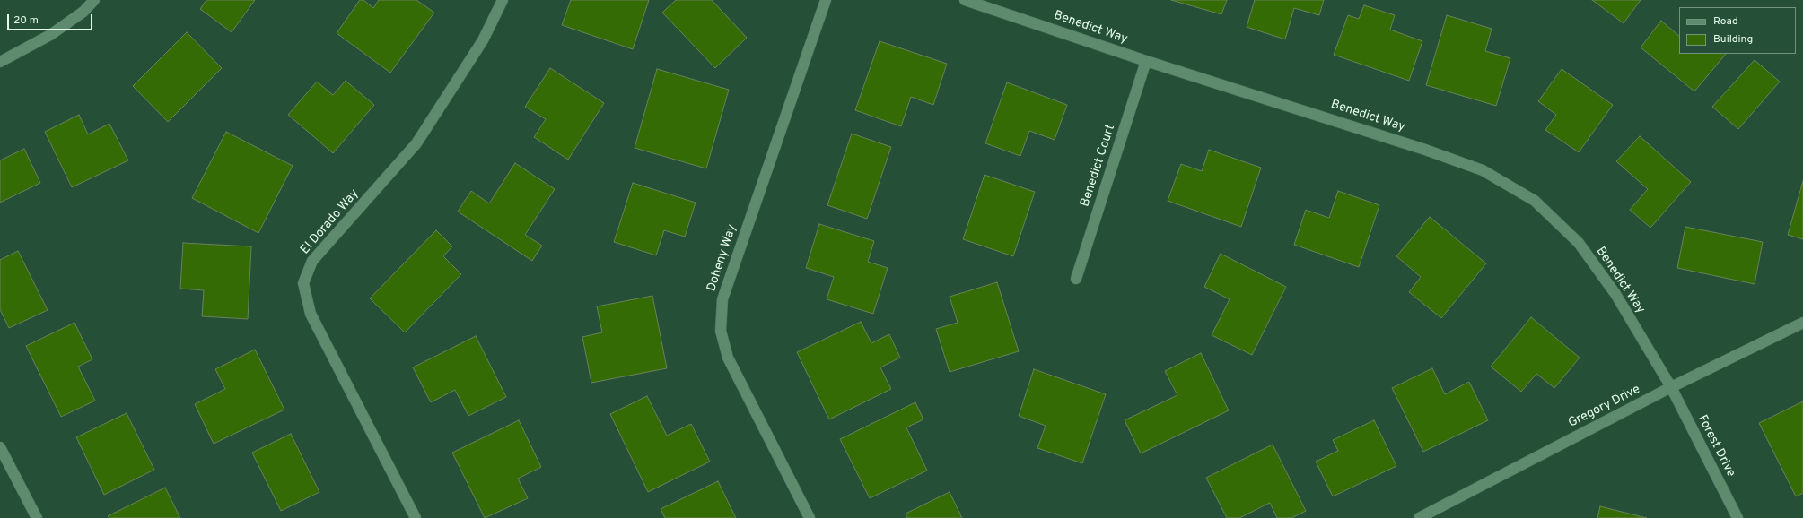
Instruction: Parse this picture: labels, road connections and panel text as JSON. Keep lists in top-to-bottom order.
{
  "streets": {
    "street": [
      "Benedict Way",
      "Benedict Court",
      "El Dorado Way",
      "Doheny Way",
      "Gregory Drive",
      "Forest Drive"
    ]
  },
  "crossings": [
    ["Benedict Way", "Benedict Court"],
    ["Benedict Way", "Gregory Drive"],
    ["Benedict Way", "Forest Drive"],
    ["Gregory Drive", "Forest Drive"]
  ],
  "legend": ["Road", "Building"],
  "scale_bar": "20 m"
}
